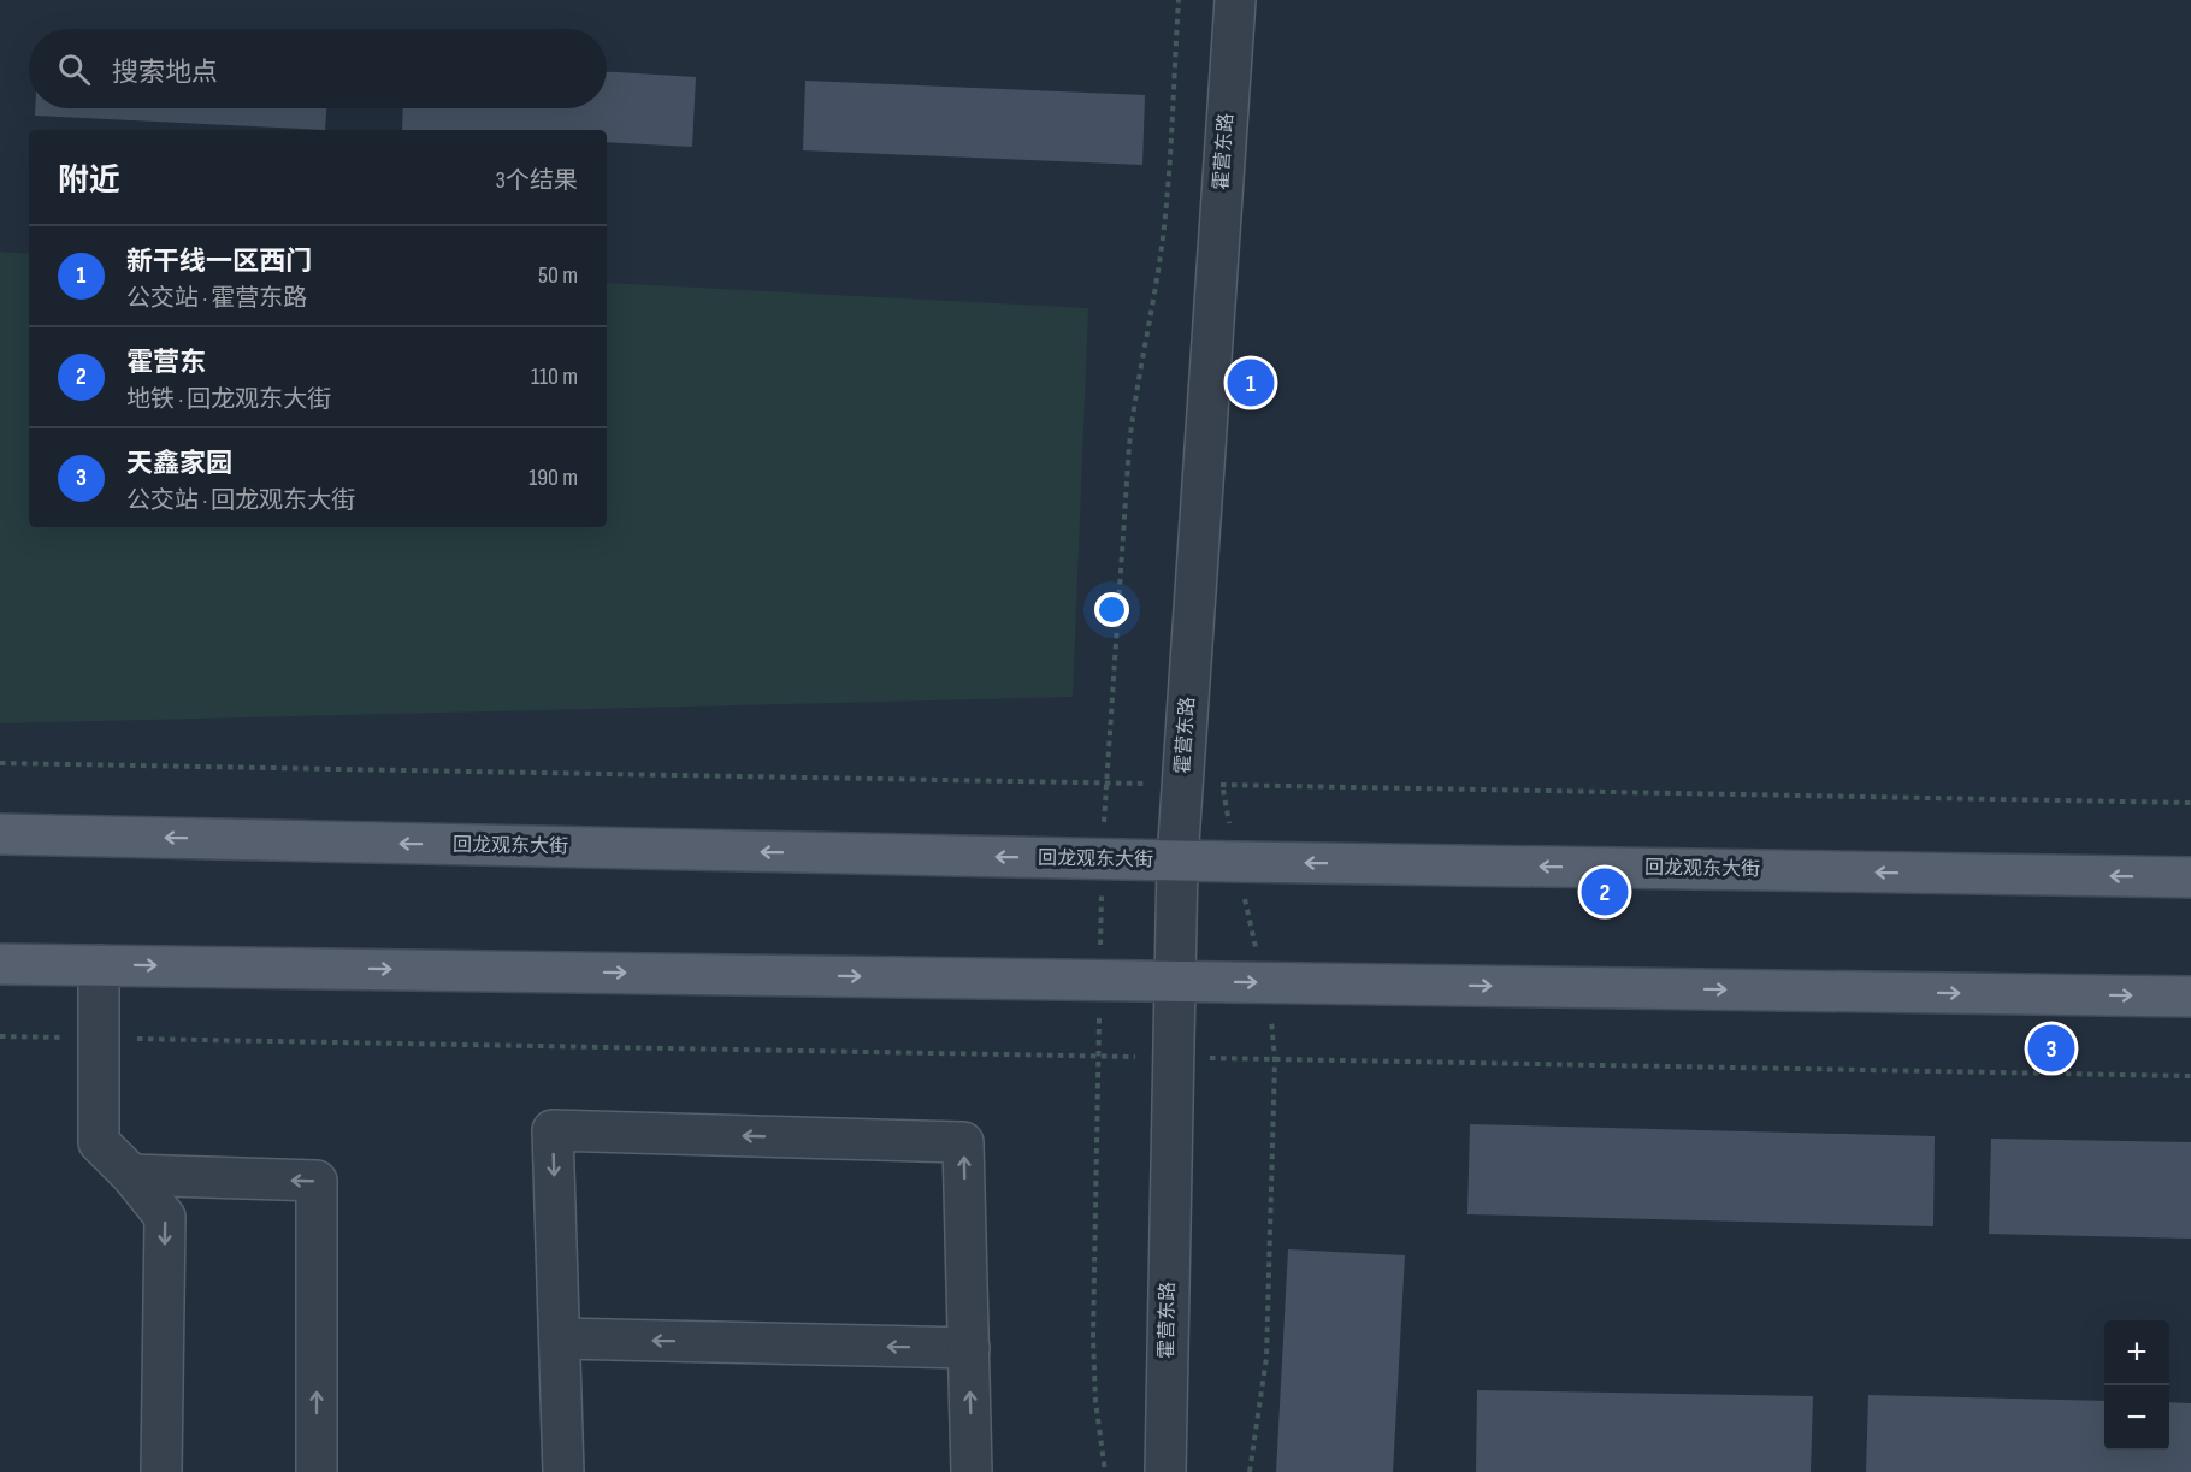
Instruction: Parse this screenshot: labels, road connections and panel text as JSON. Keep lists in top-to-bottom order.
{
  "streets": {
    "main road": ["回龙观东大街"],
    "street": ["霍营东路"]
  },
  "crossings": [
    ["霍营东路", "回龙观东大街"]
  ],
  "page": {
    "search": "搜索地点",
    "heading": ["附近", "3个结果"],
    "list": [
      {
        "mark": "1",
        "name": "新干线一区西门",
        "note": "公交站 · 霍营东路",
        "value": "50 m"
      },
      {
        "mark": "2",
        "name": "霍营东",
        "note": "地铁 · 回龙观东大街",
        "value": "110 m"
      },
      {
        "mark": "3",
        "name": "天鑫家园",
        "note": "公交站 · 回龙观东大街",
        "value": "190 m"
      }
    ],
    "pins": ["1", "2", "3"],
    "map_buttons": ["+", "−"]
  }
}
